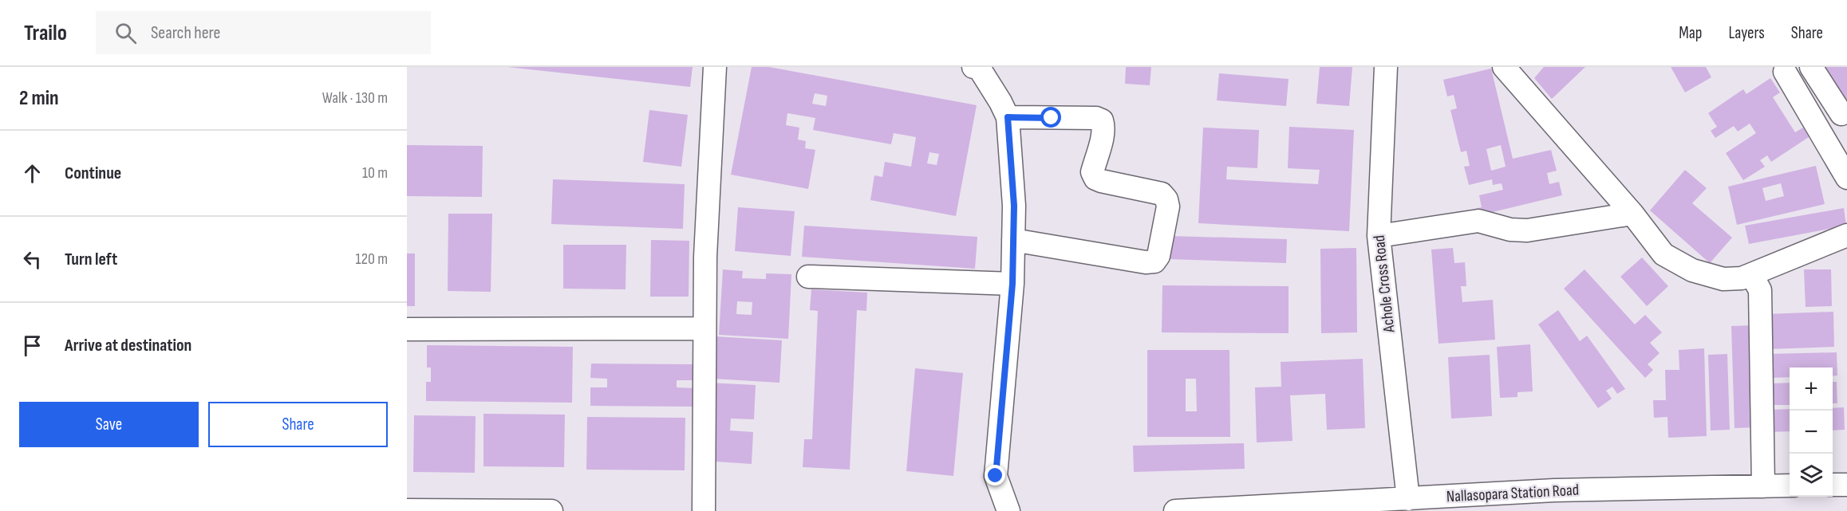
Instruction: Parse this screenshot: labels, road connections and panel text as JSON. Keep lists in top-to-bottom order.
{
  "streets": {
    "street": ["Achole Cross Road", "Nallasopara Station Road"]
  },
  "crossings": [
    ["Achole Cross Road", "Nallasopara Station Road"]
  ],
  "page": {
    "header": "Trailo",
    "search": "Search here",
    "nav": ["Map", "Layers", "Share"],
    "heading": ["2 min", "Walk · 130 m"],
    "list": [
      ["Continue", "10 m"],
      ["Turn left", "120 m"],
      "Arrive at destination"
    ],
    "map_buttons": ["+", "−"],
    "buttons": ["Save", "Share"]
  }
}
